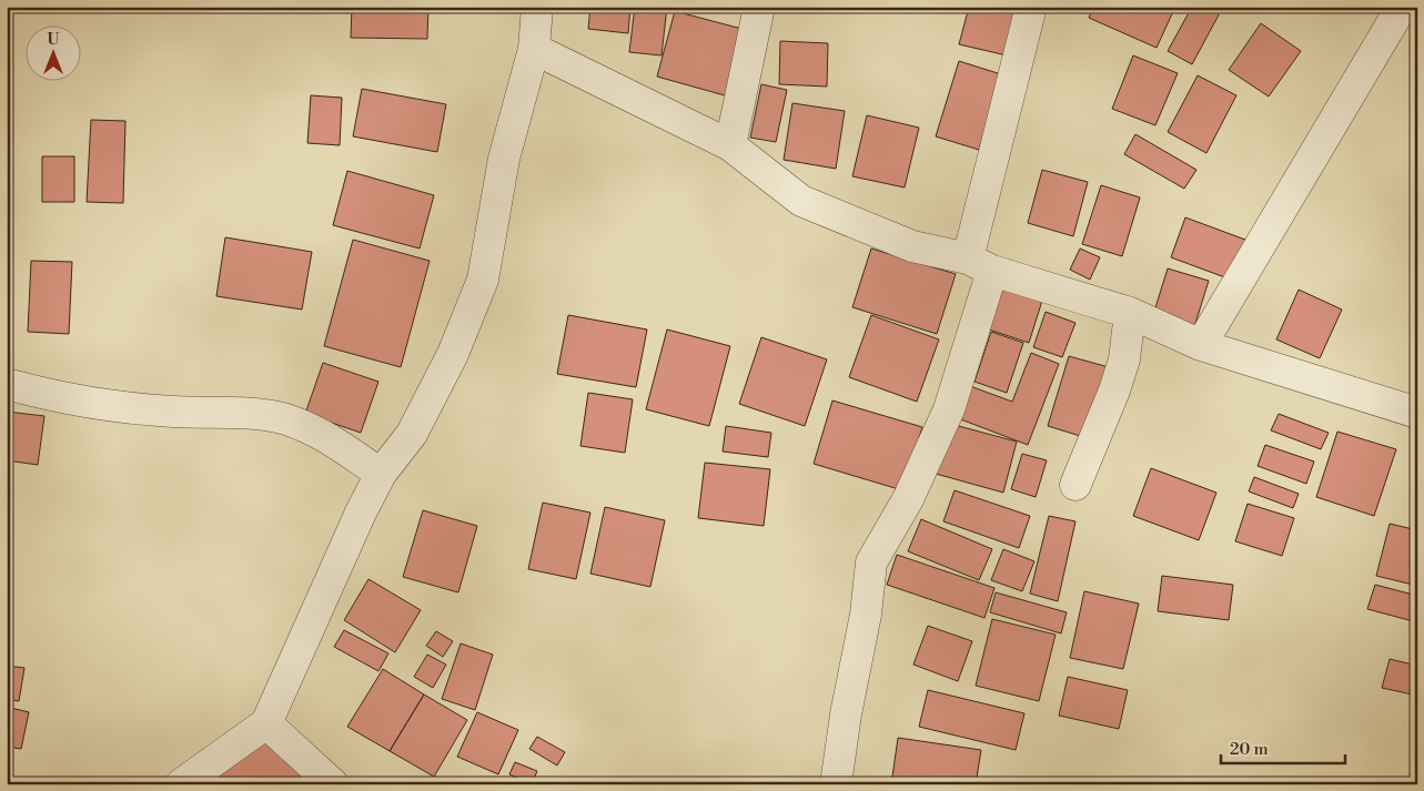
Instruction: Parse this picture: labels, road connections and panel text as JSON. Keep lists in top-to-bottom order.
{
  "scale_bar": "20 m",
  "north": "top"
}
